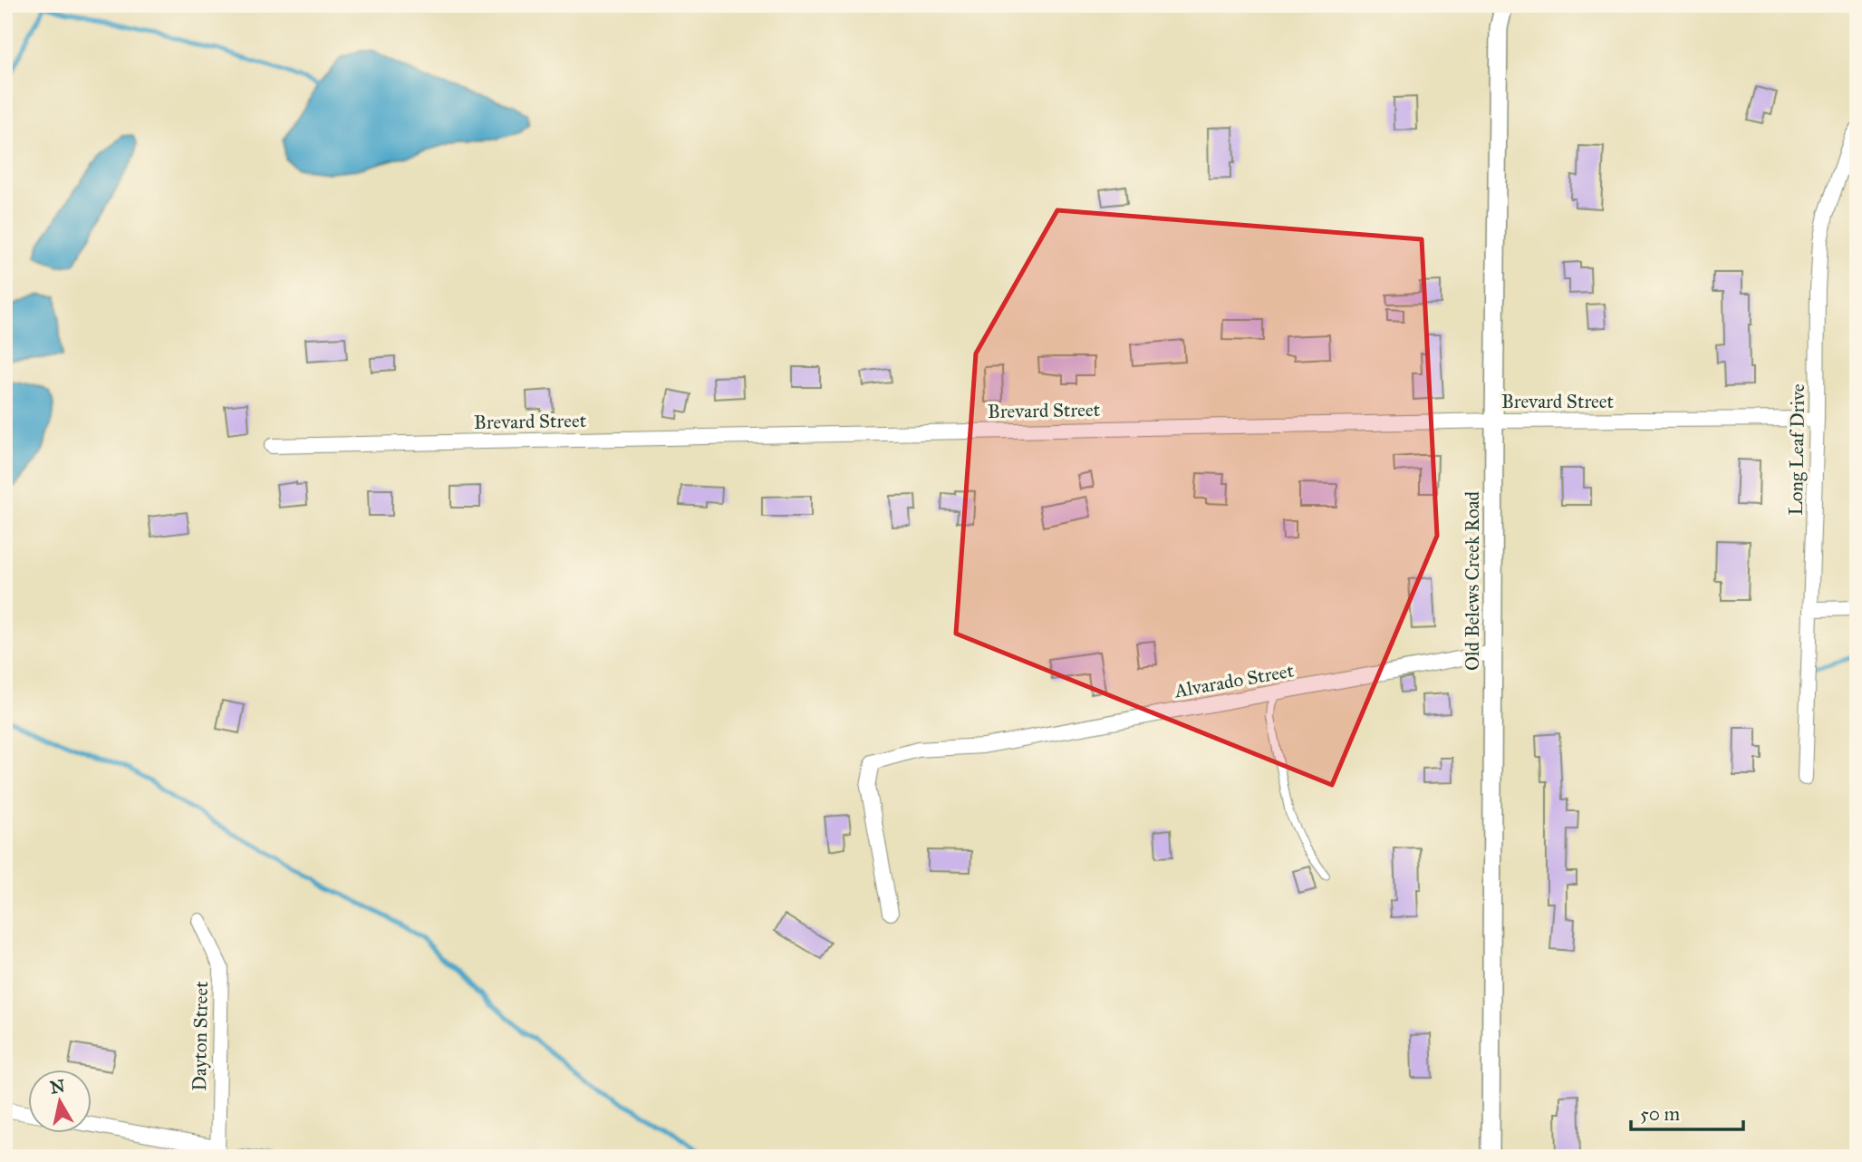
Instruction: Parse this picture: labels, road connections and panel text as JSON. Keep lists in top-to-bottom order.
{
  "streets": {
    "street": [
      "Brevard Street",
      "Long Leaf Drive",
      "Old Belews Creek Road",
      "Alvarado Street",
      "Dayton Street"
    ]
  },
  "crossings": [
    ["Brevard Street", "Long Leaf Drive"],
    ["Brevard Street", "Old Belews Creek Road"],
    ["Old Belews Creek Road", "Alvarado Street"]
  ],
  "scale_bar": "50 m",
  "north": "top"
}
